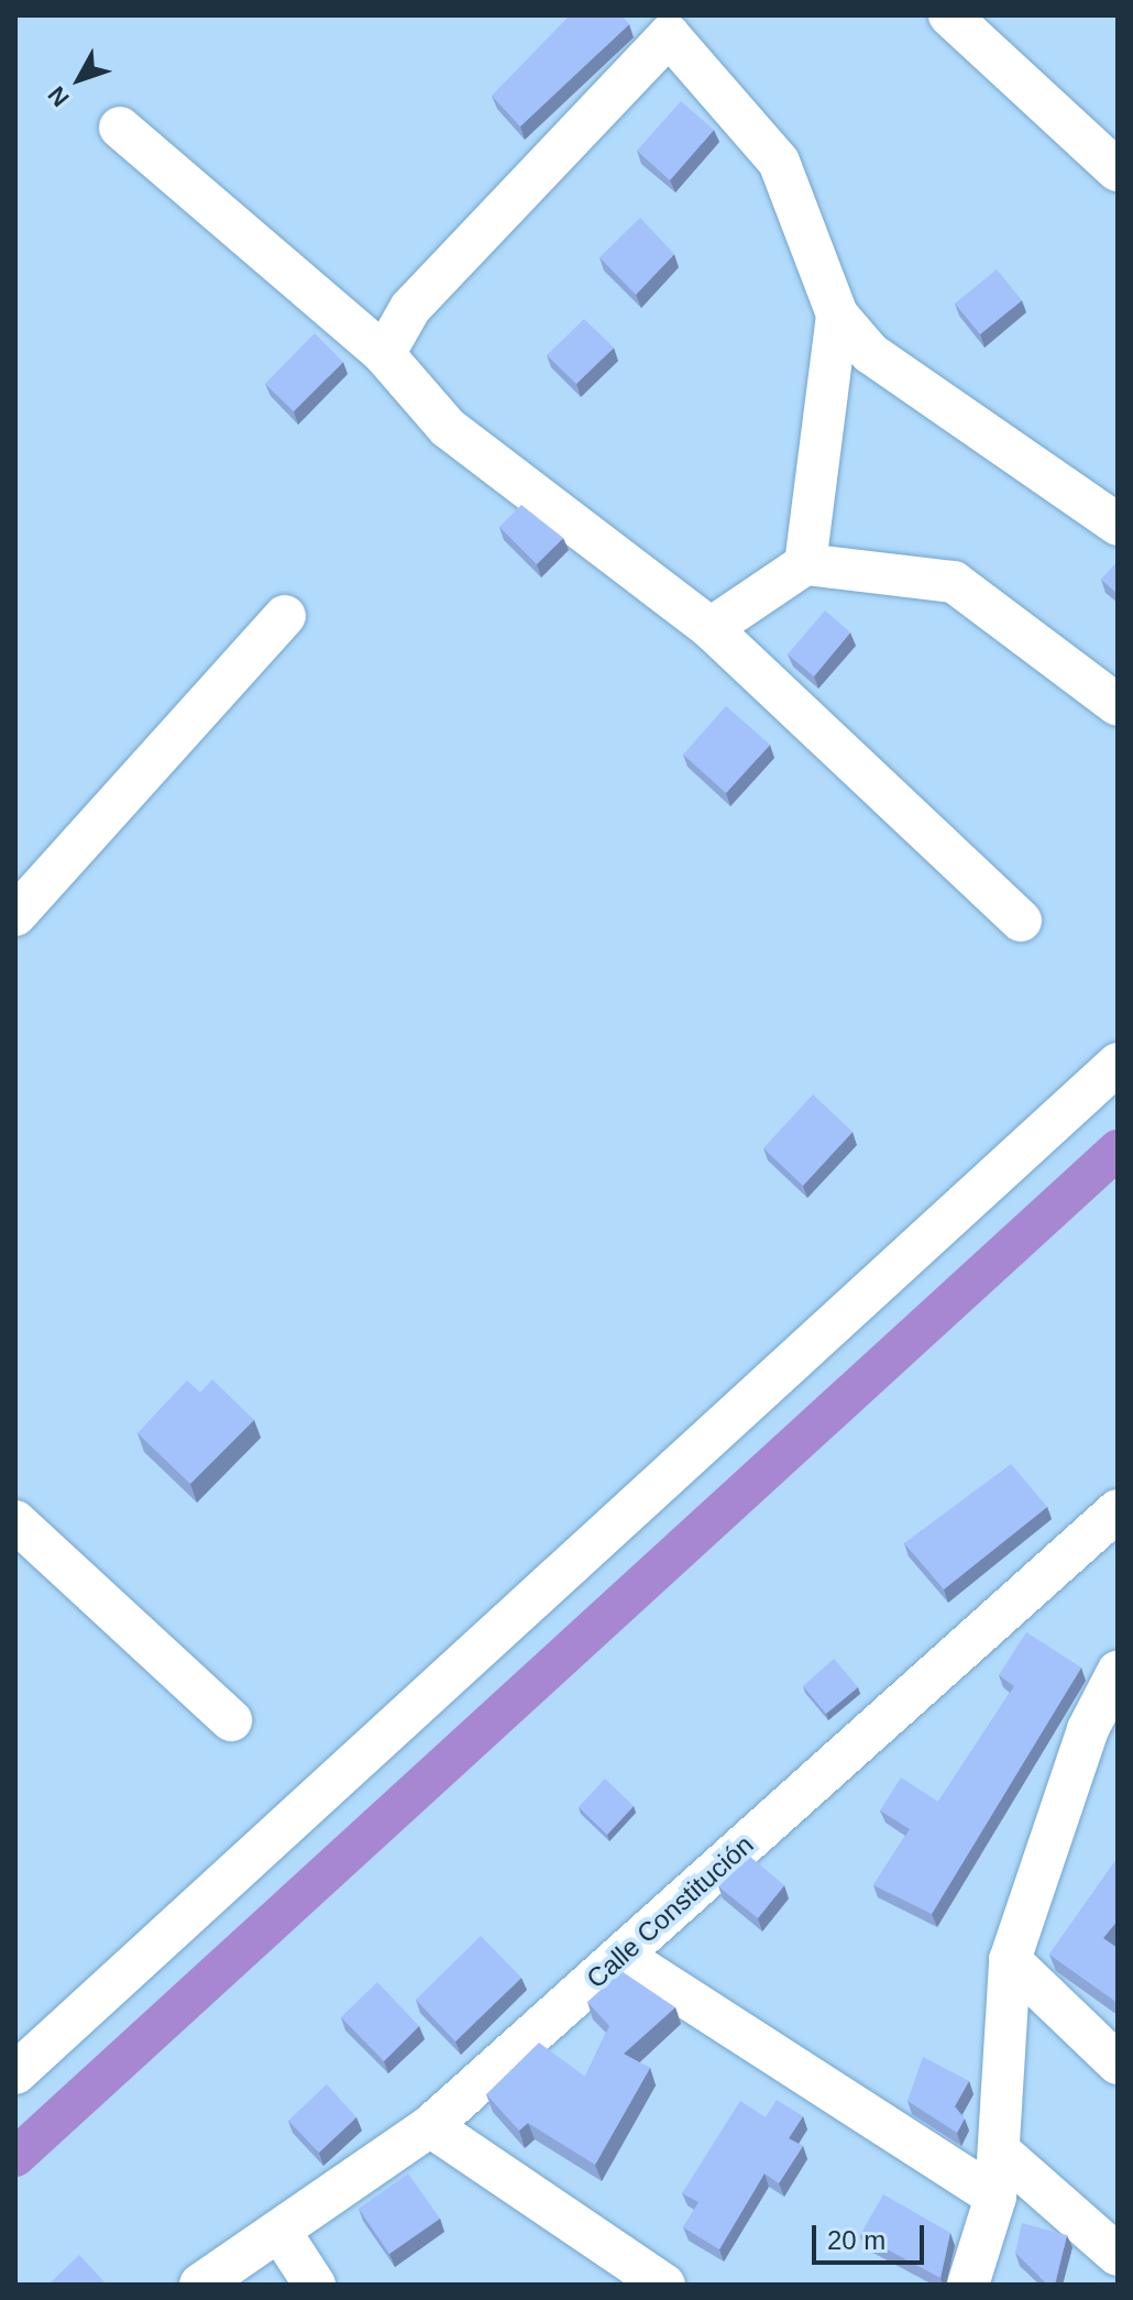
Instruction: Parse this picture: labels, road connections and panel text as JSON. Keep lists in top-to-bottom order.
{
  "streets": {
    "street": ["Calle Constitución"]
  },
  "scale_bar": "20 m",
  "north": "bottom left"
}
